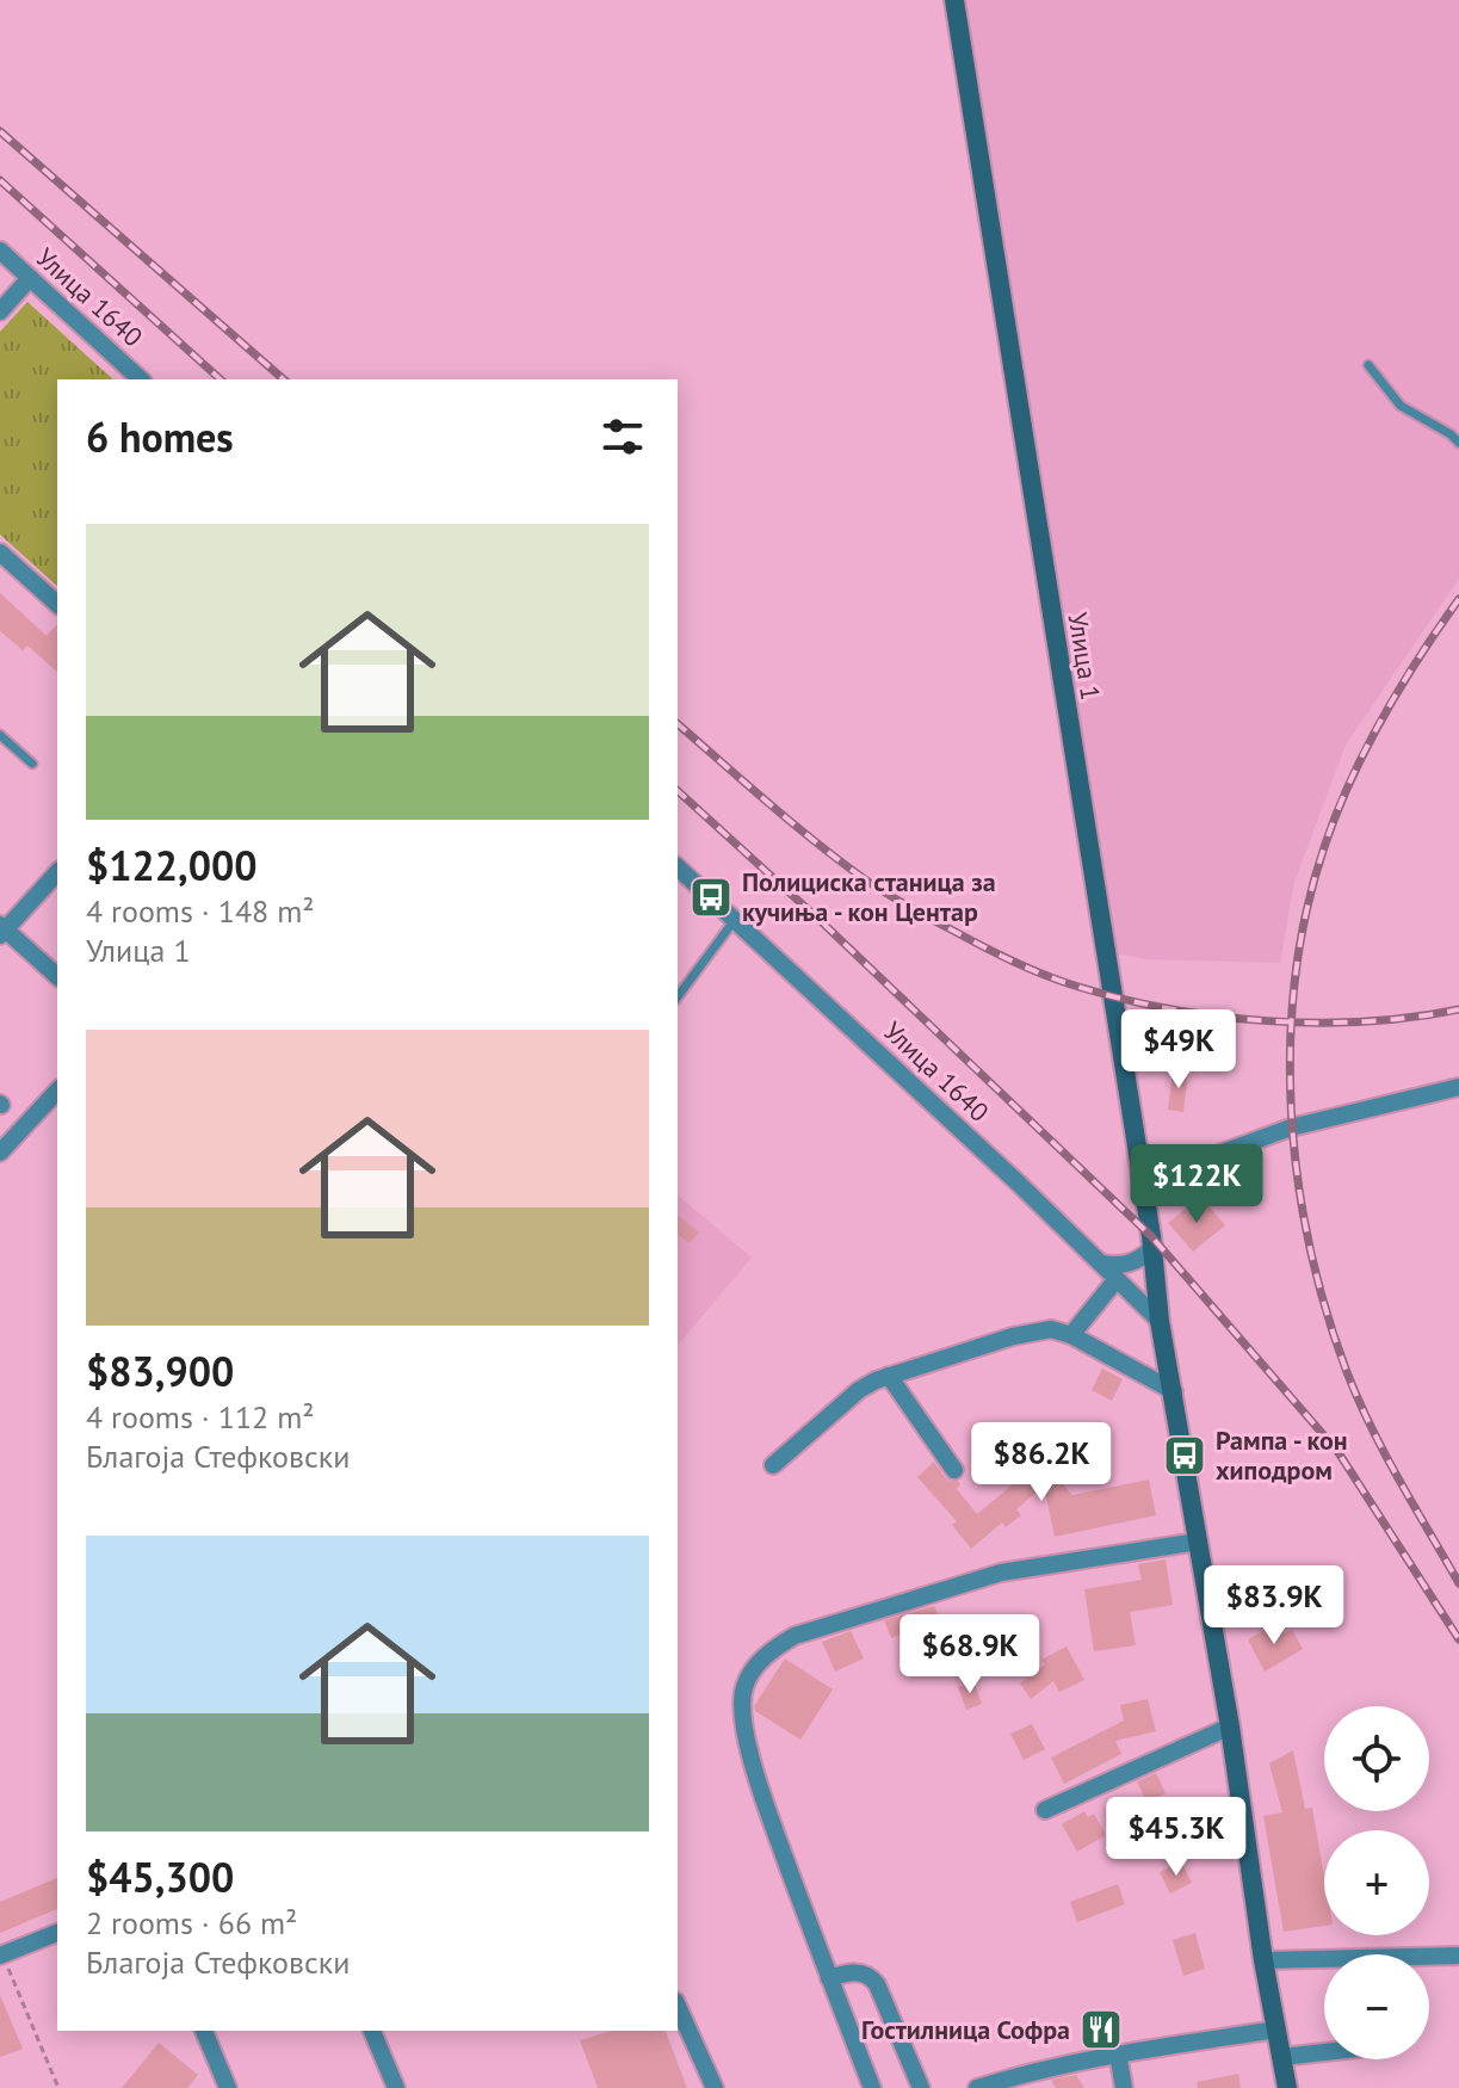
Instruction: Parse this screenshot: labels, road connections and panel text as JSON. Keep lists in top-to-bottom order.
{
  "streets": {
    "main road": ["Улица 1"],
    "street": ["Улица 1640"]
  },
  "crossings": [
    ["Улица 1640", "Улица 1"]
  ],
  "places": {
    "bus stop": ["Полициска станица за кучиња - кон Центар", "Рампа - кон хиподром"],
    "restaurant": ["Гостилница Софра"]
  },
  "page": {
    "heading": "6 homes",
    "list": [
      {
        "name": "$122,000",
        "note": "4 rooms · 148 m² · Улица 1"
      },
      {
        "name": "$83,900",
        "note": "4 rooms · 112 m² · Благоја Стефковски"
      },
      {
        "name": "$45,300",
        "note": "2 rooms · 66 m² · Благоја Стефковски"
      }
    ],
    "price": [
      "$49K",
      "$122K",
      "$86.2K",
      "$83.9K",
      "$68.9K",
      "$45.3K"
    ],
    "map_buttons": ["+", "−"]
  }
}
